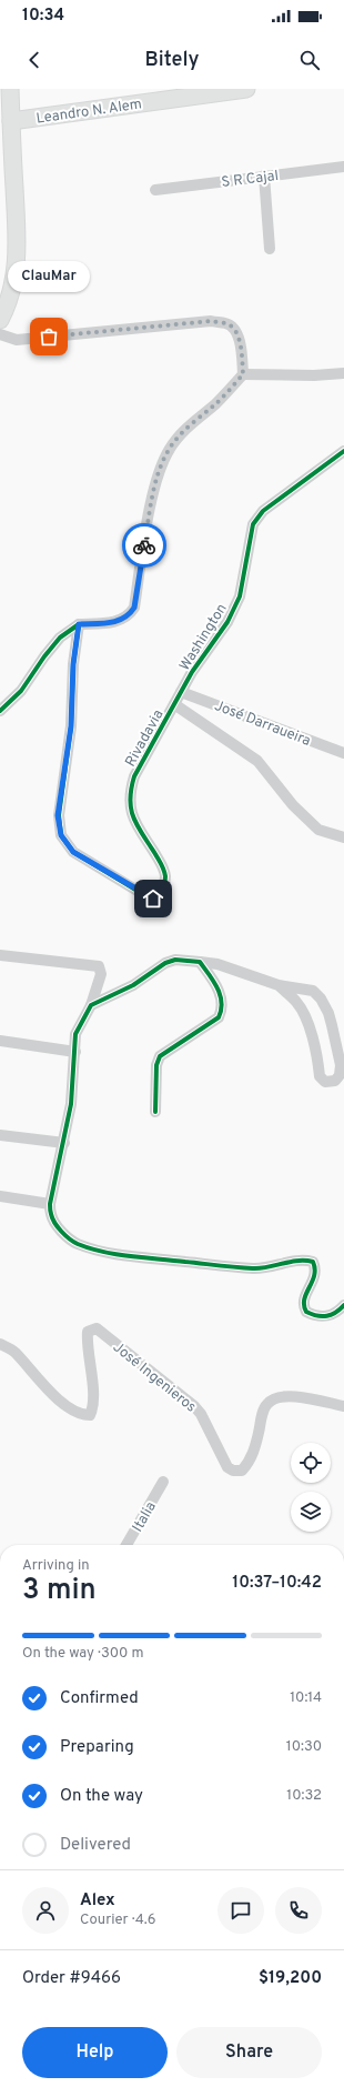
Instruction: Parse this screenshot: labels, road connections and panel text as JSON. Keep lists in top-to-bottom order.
{
  "streets": {
    "street": [
      "Leandro N. Alem",
      "S R Cajal",
      "Washington",
      "José Darraueira",
      "Rivadavia",
      "José Ingenieros",
      "Italia"
    ]
  },
  "crossings": [
    ["Washington", "José Darraueira"],
    ["Washington", "Rivadavia"],
    ["José Darraueira", "Rivadavia"]
  ],
  "places": ["ClauMar"],
  "page": {
    "status": "10:34",
    "header": "Bitely",
    "bubble": "ClauMar",
    "heading": ["3 min", "Arriving in", "10:37–10:42"],
    "panel": [
      "Alex",
      "Courier · 4.6",
      "Order #9466",
      "$19,200"
    ],
    "bar": "On the way · 300 m",
    "list": [
      ["Confirmed", "10:14"],
      ["Preparing", "10:30"],
      ["On the way", "10:32"],
      "Delivered"
    ],
    "buttons": ["Help", "Share"]
  }
}
